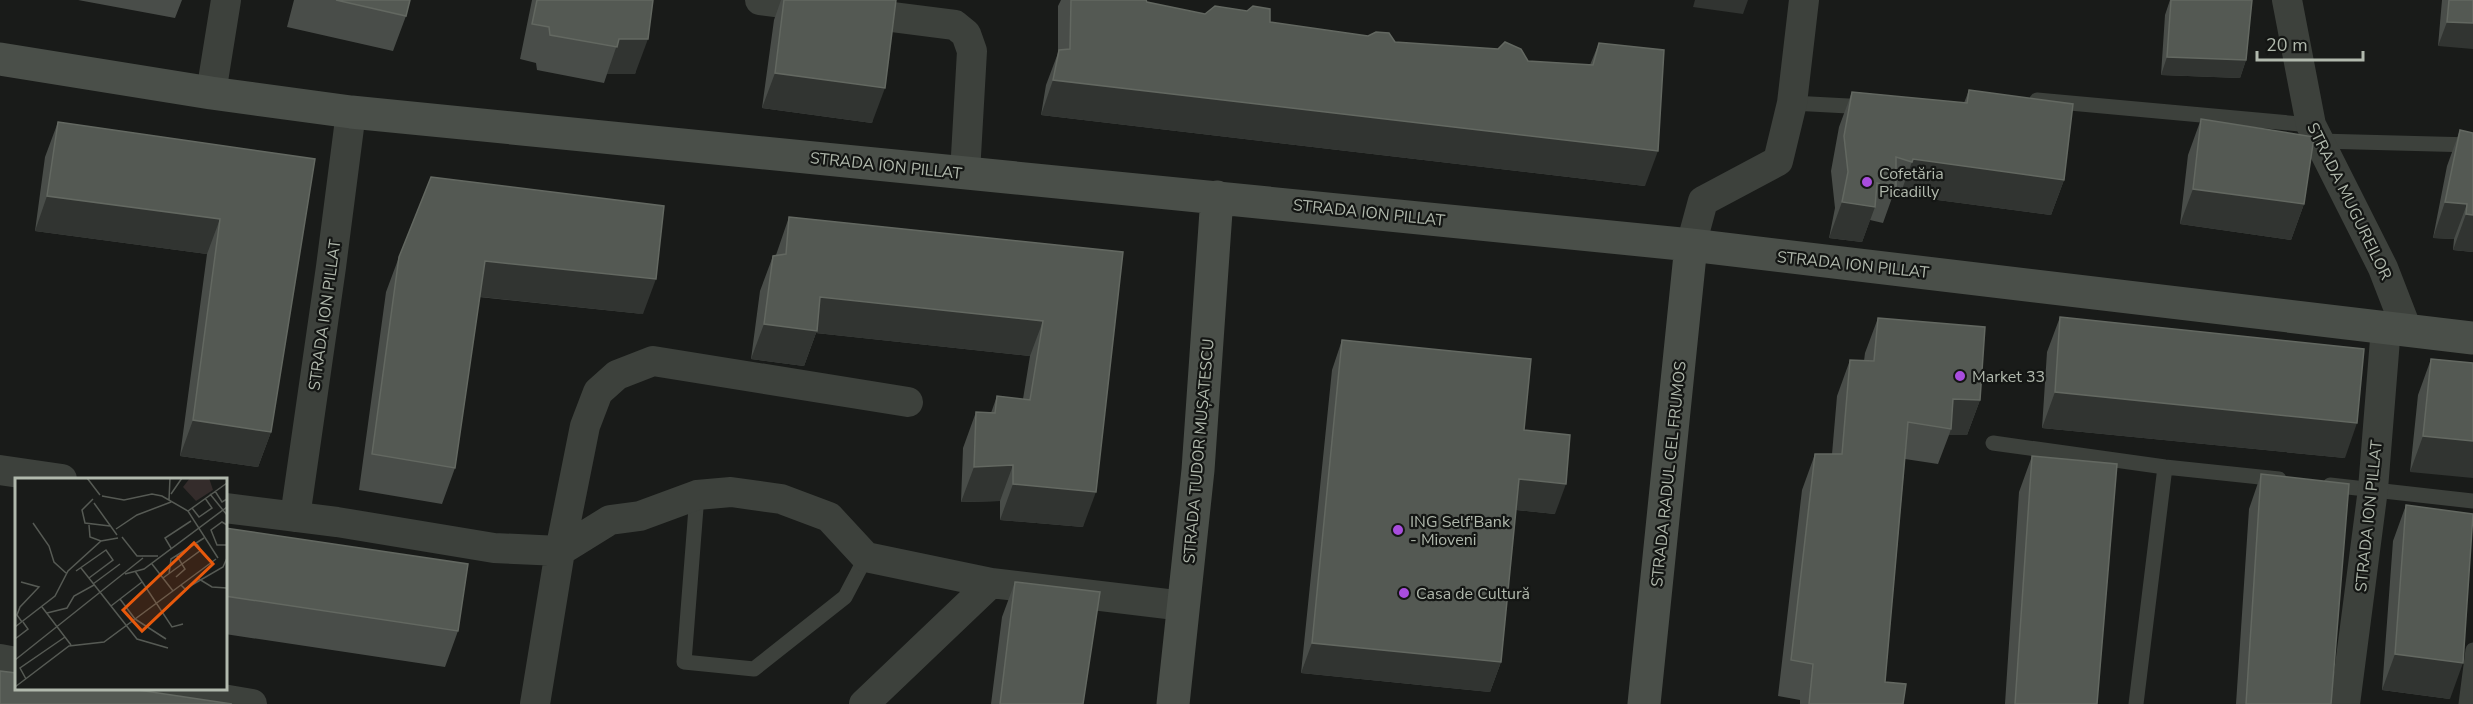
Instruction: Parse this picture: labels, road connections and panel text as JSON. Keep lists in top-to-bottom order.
{
  "streets": {
    "street": [
      "STRADA ION PILLAT",
      "STRADA MUGUREILOR",
      "STRADA TUDOR MUȘATESCU",
      "STRADA RADUL CEL FRUMOS"
    ]
  },
  "crossings": [
    ["STRADA ION PILLAT", "STRADA MUGUREILOR"],
    ["STRADA ION PILLAT", "STRADA TUDOR MUȘATESCU"],
    ["STRADA ION PILLAT", "STRADA RADUL CEL FRUMOS"]
  ],
  "places": [
    "Cofetăria Picadilly",
    "Market 33",
    "ING Self'Bank - Mioveni",
    "Casa de Cultură"
  ],
  "scale_bar": "20 m"
}
